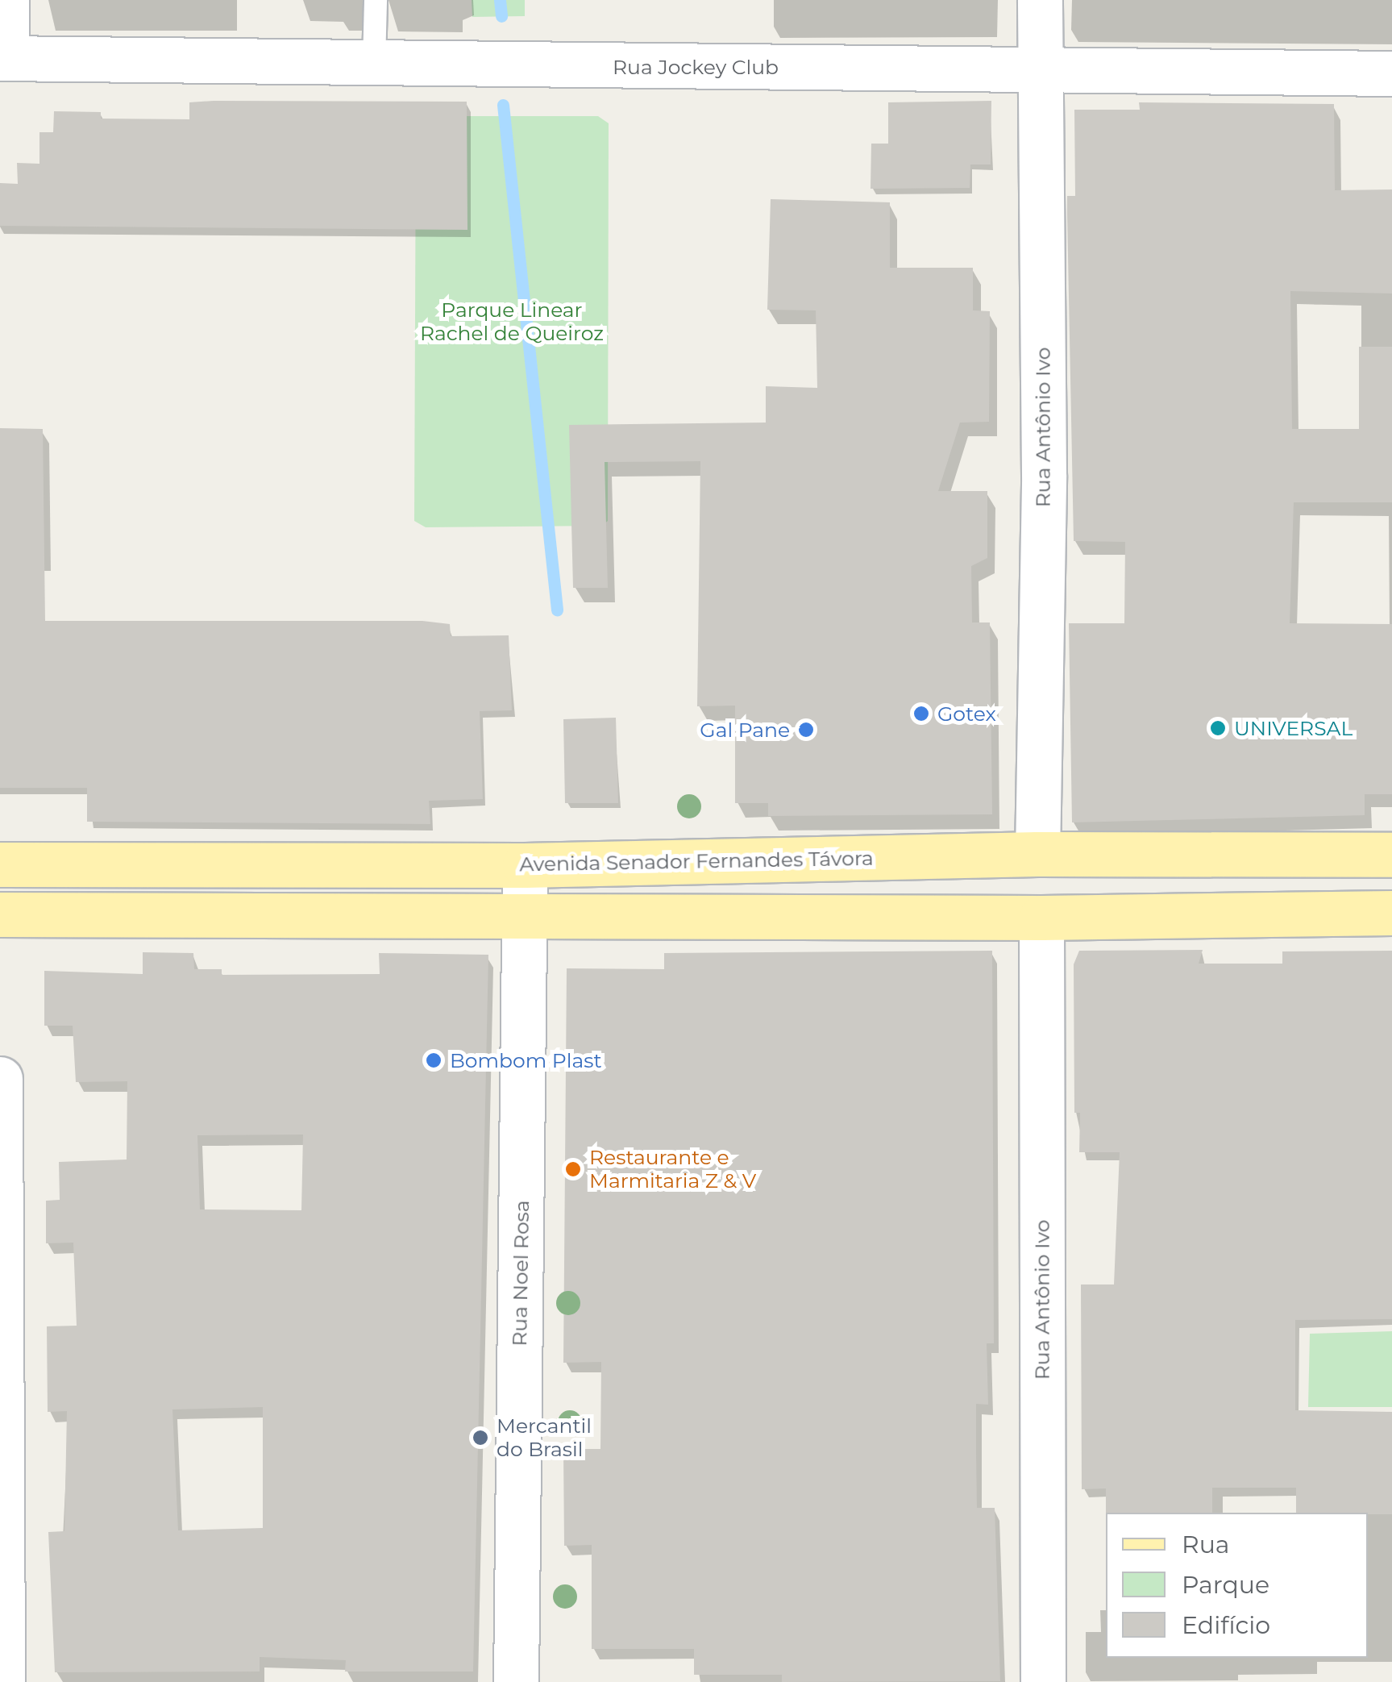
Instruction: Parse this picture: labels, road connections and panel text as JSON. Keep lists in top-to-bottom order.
{
  "streets": {
    "main road": ["Avenida Senador Fernandes Távora"],
    "street": ["Rua Jockey Club", "Rua Antônio Ivo", "Rua Noel Rosa"]
  },
  "crossings": [
    ["Rua Jockey Club", "Rua Antônio Ivo"],
    ["Rua Antônio Ivo", "Avenida Senador Fernandes Távora"],
    ["Avenida Senador Fernandes Távora", "Rua Noel Rosa"]
  ],
  "parks": ["Parque Linear Rachel de Queiroz"],
  "places": [
    "Gotex",
    "UNIVERSAL",
    "Gal Pane",
    "Bombom Plast",
    "Restaurante e Marmitaria Z & V",
    "Mercantil do Brasil"
  ],
  "legend": ["Rua", "Parque", "Edifício"]
}
